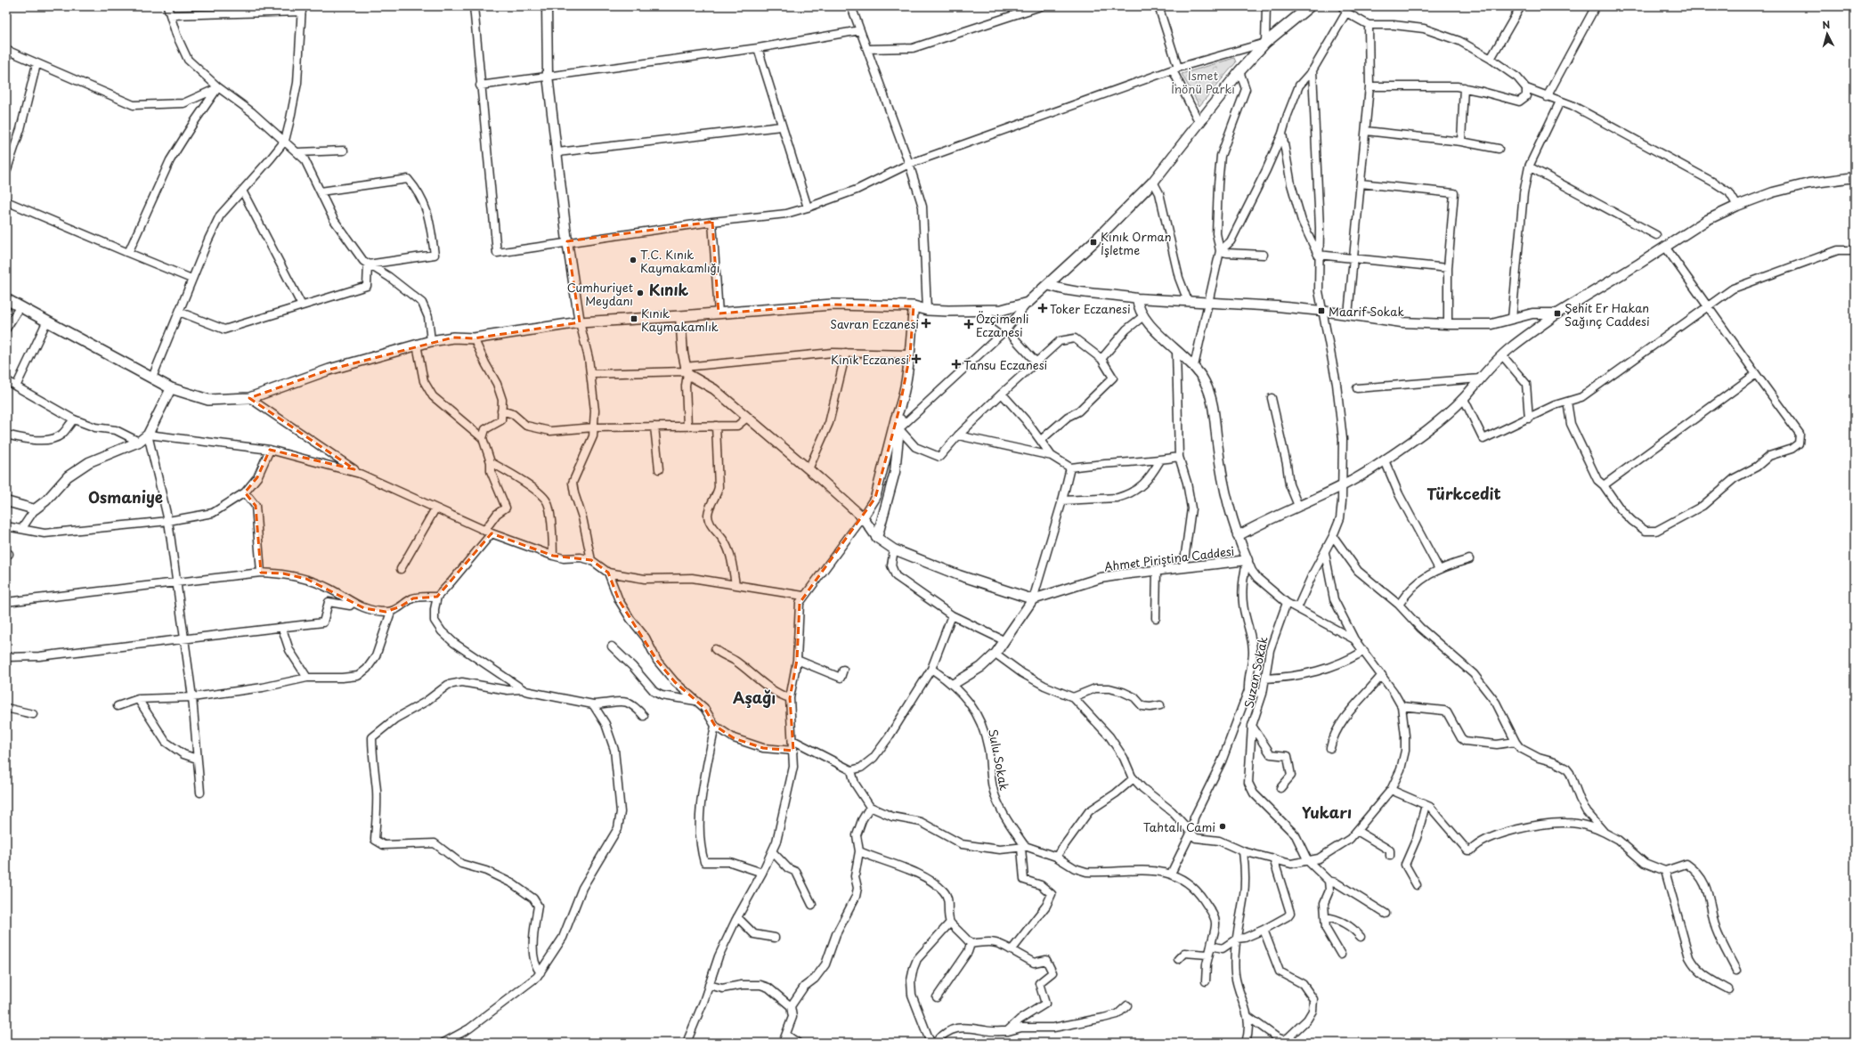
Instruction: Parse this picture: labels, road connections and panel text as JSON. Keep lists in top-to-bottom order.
{
  "streets": {
    "street": ["Ahmet Piriştina Caddesi", "Suzan Sokak", "Sulu Sokak"]
  },
  "districts": [
    "Kınık",
    "Türkcedit",
    "Osmaniye",
    "Aşağı",
    "Yukarı"
  ],
  "parks": ["İsmet İnönü Parkı"],
  "places": {
    "transit": [
      "Kınık Orman İşletme",
      "Maarif Sokak",
      "Şehit Er Hakan Sağınç Caddesi",
      "Kınık Kaymakamlık"
    ],
    "other": ["T.C. Kınık Kaymakamlığı", "Cumhuriyet Meydanı", "Tahtalı Cami"],
    "health": [
      "Toker Eczanesi",
      "Savran Eczanesi",
      "Özçimenli Eczanesi",
      "Kınık Eczanesi",
      "Tansu Eczanesi"
    ]
  },
  "north": "top"
}
